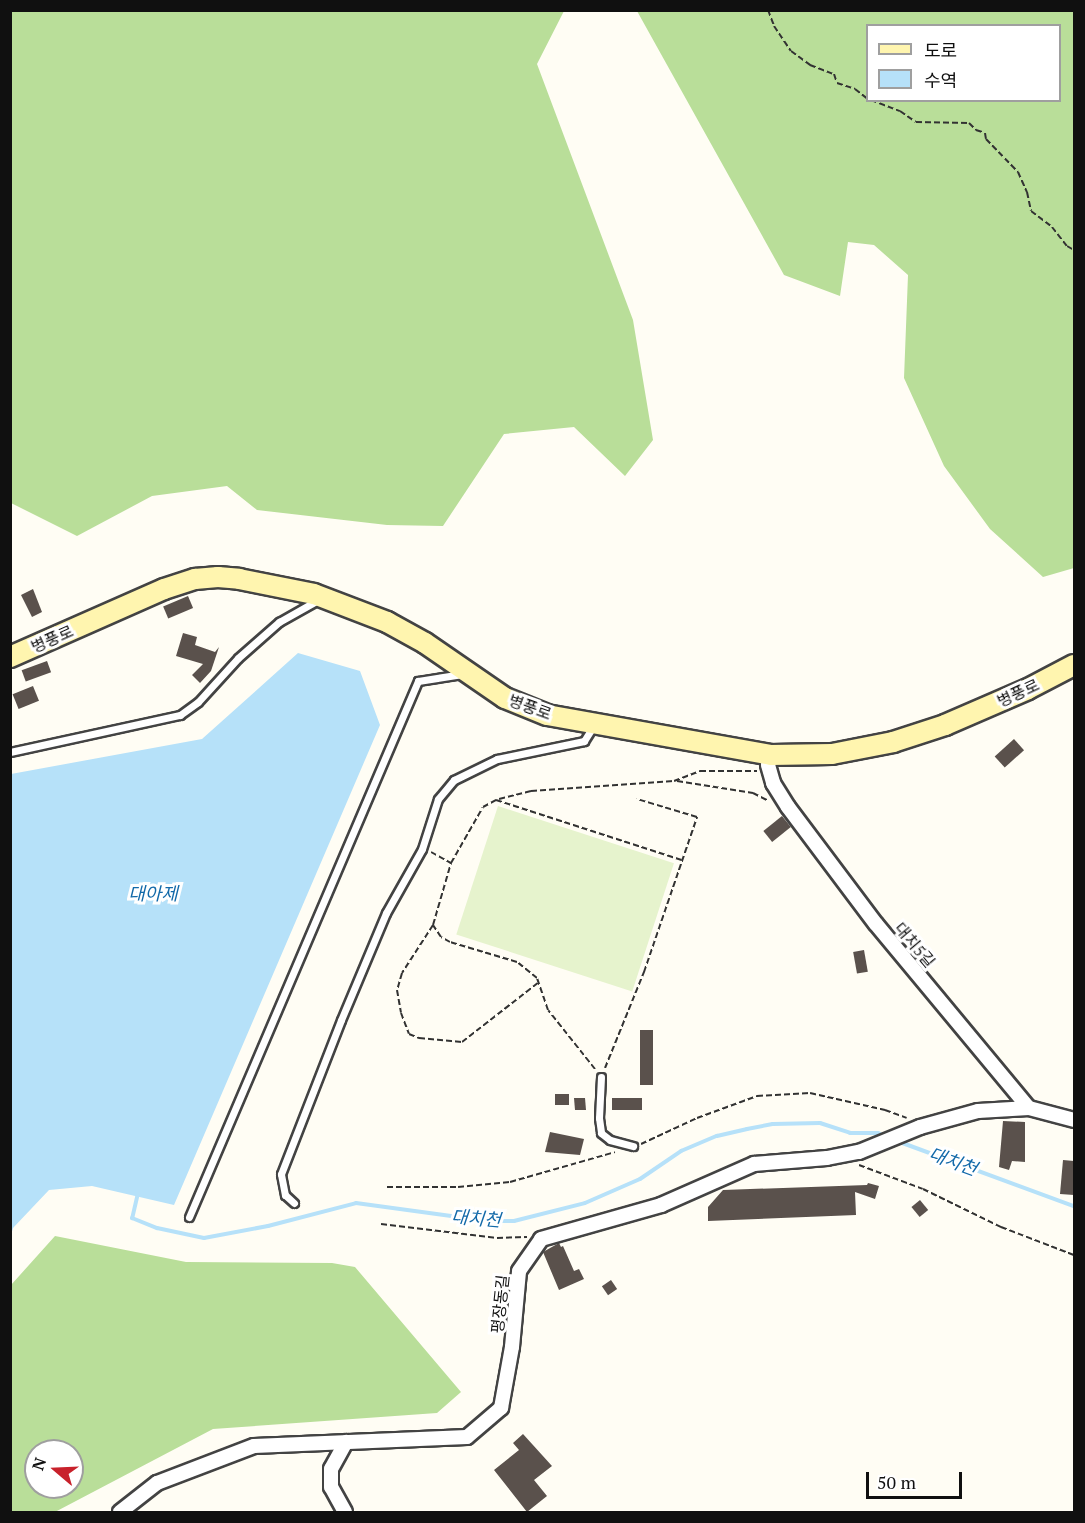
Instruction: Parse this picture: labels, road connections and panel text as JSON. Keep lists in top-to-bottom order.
{
  "streets": {
    "main road": ["병풍로"],
    "street": ["대치5길", "평장동길"]
  },
  "crossings": [
    ["병풍로", "대치5길"]
  ],
  "water": ["대아제", "대치천"],
  "legend": ["도로", "수역"],
  "scale_bar": "50 m",
  "north": "left"
}
